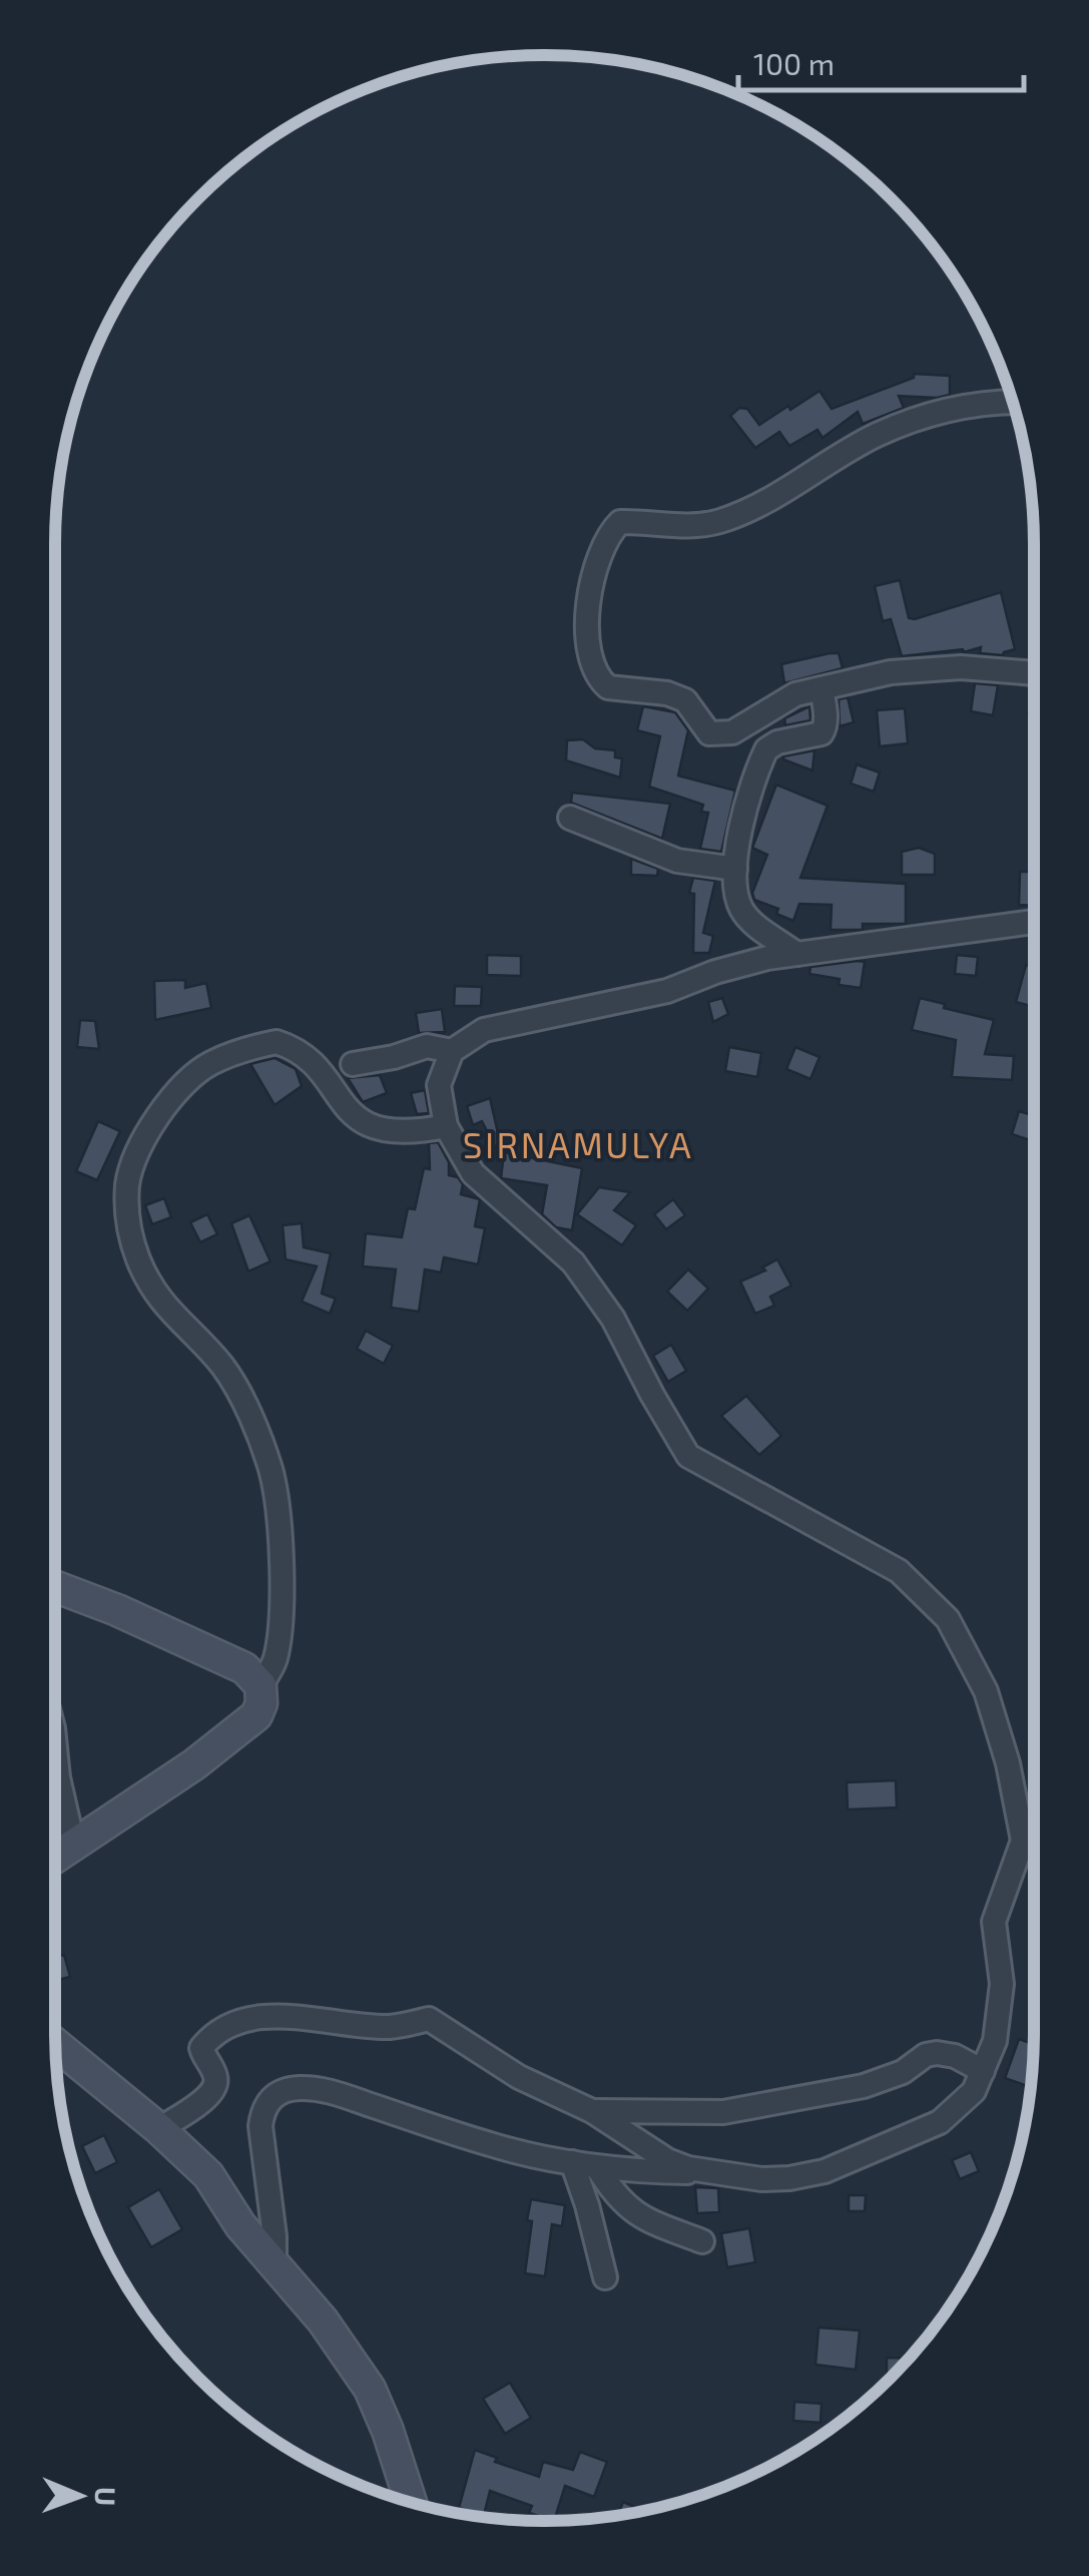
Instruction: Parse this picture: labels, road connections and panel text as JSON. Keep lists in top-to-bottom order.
{
  "districts": ["SIRNAMULYA"],
  "scale_bar": "100 m",
  "north": "right"
}
